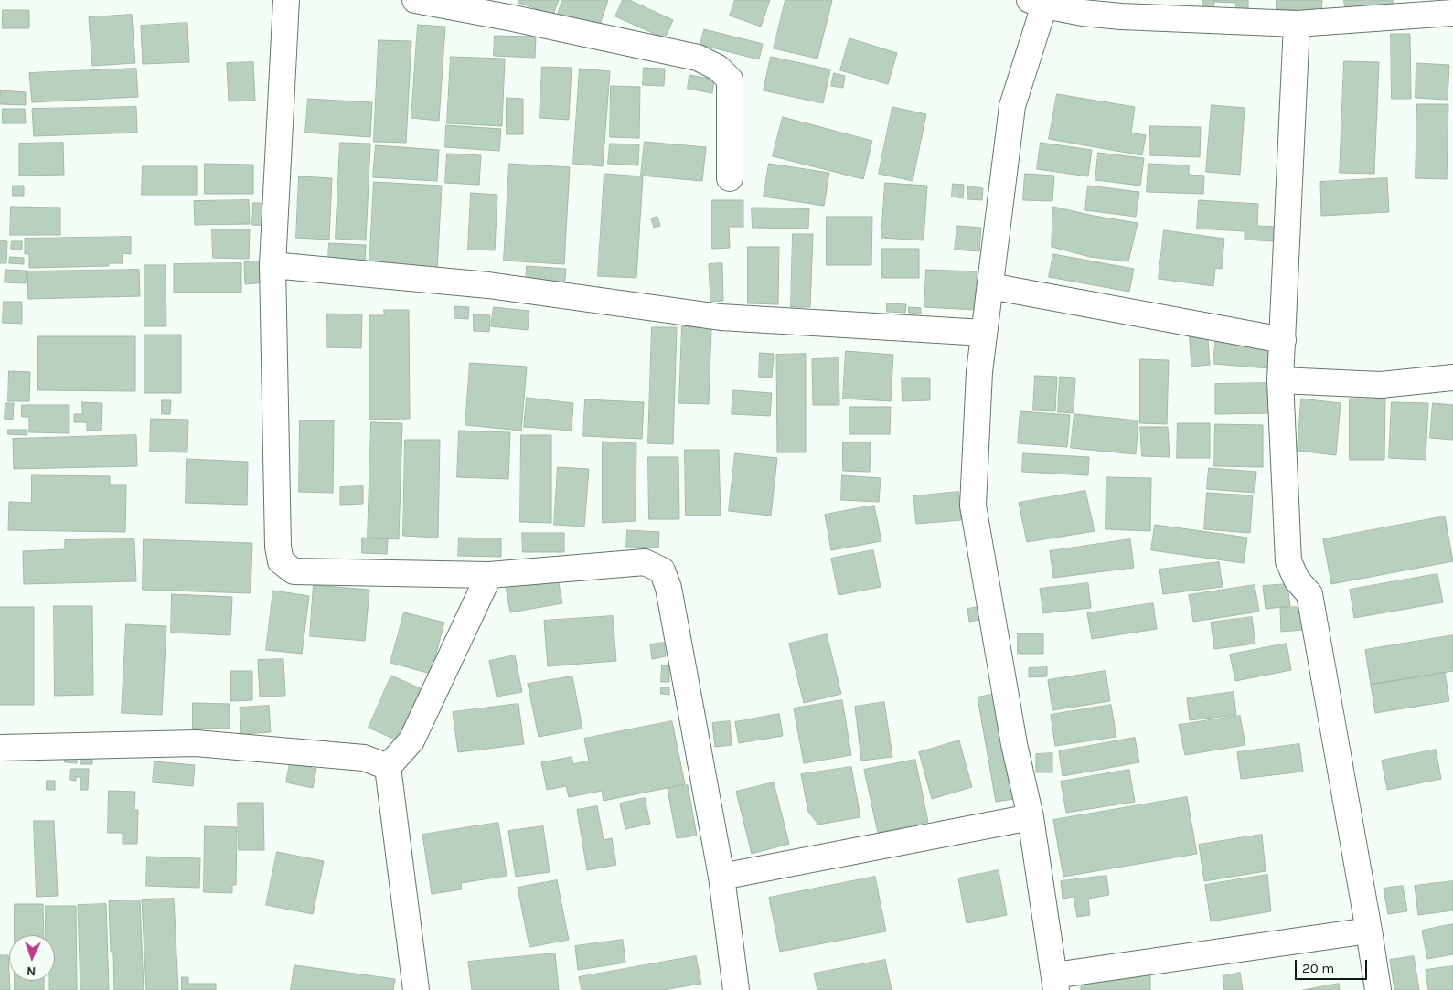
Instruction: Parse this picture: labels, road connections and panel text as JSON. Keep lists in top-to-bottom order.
{
  "scale_bar": "20 m",
  "north": "bottom"
}
